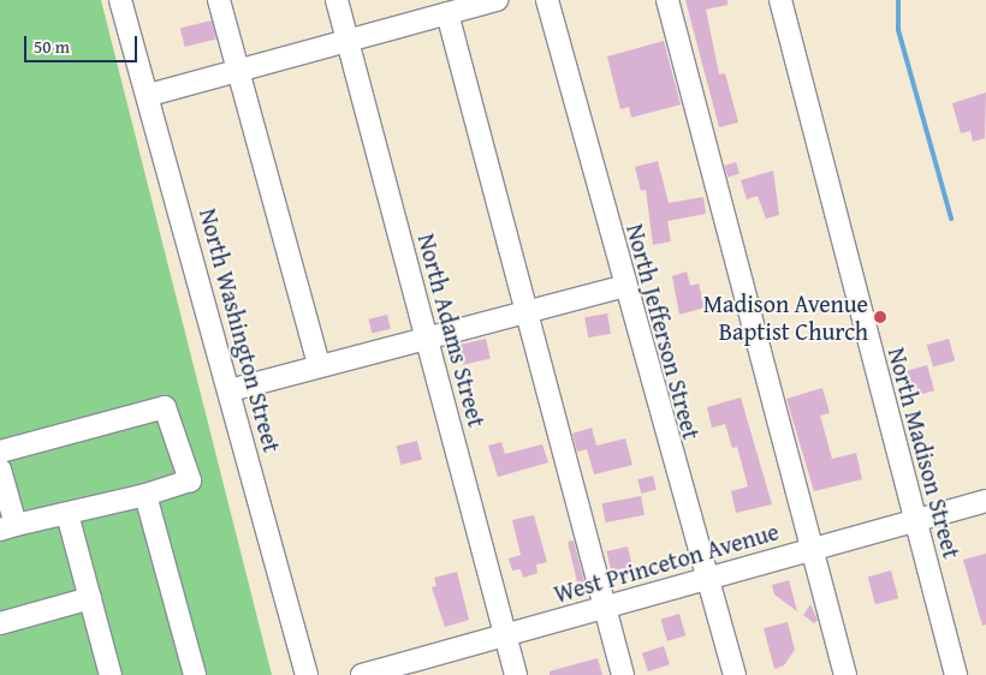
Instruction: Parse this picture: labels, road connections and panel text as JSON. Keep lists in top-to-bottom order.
{
  "streets": {
    "street": [
      "North Washington Street",
      "North Adams Street",
      "North Jefferson Street",
      "North Madison Street",
      "West Princeton Avenue"
    ]
  },
  "crossings": [
    ["North Adams Street", "West Princeton Avenue"],
    ["North Jefferson Street", "West Princeton Avenue"],
    ["North Madison Street", "West Princeton Avenue"]
  ],
  "places": ["Madison Avenue Baptist Church"],
  "scale_bar": "50 m"
}
